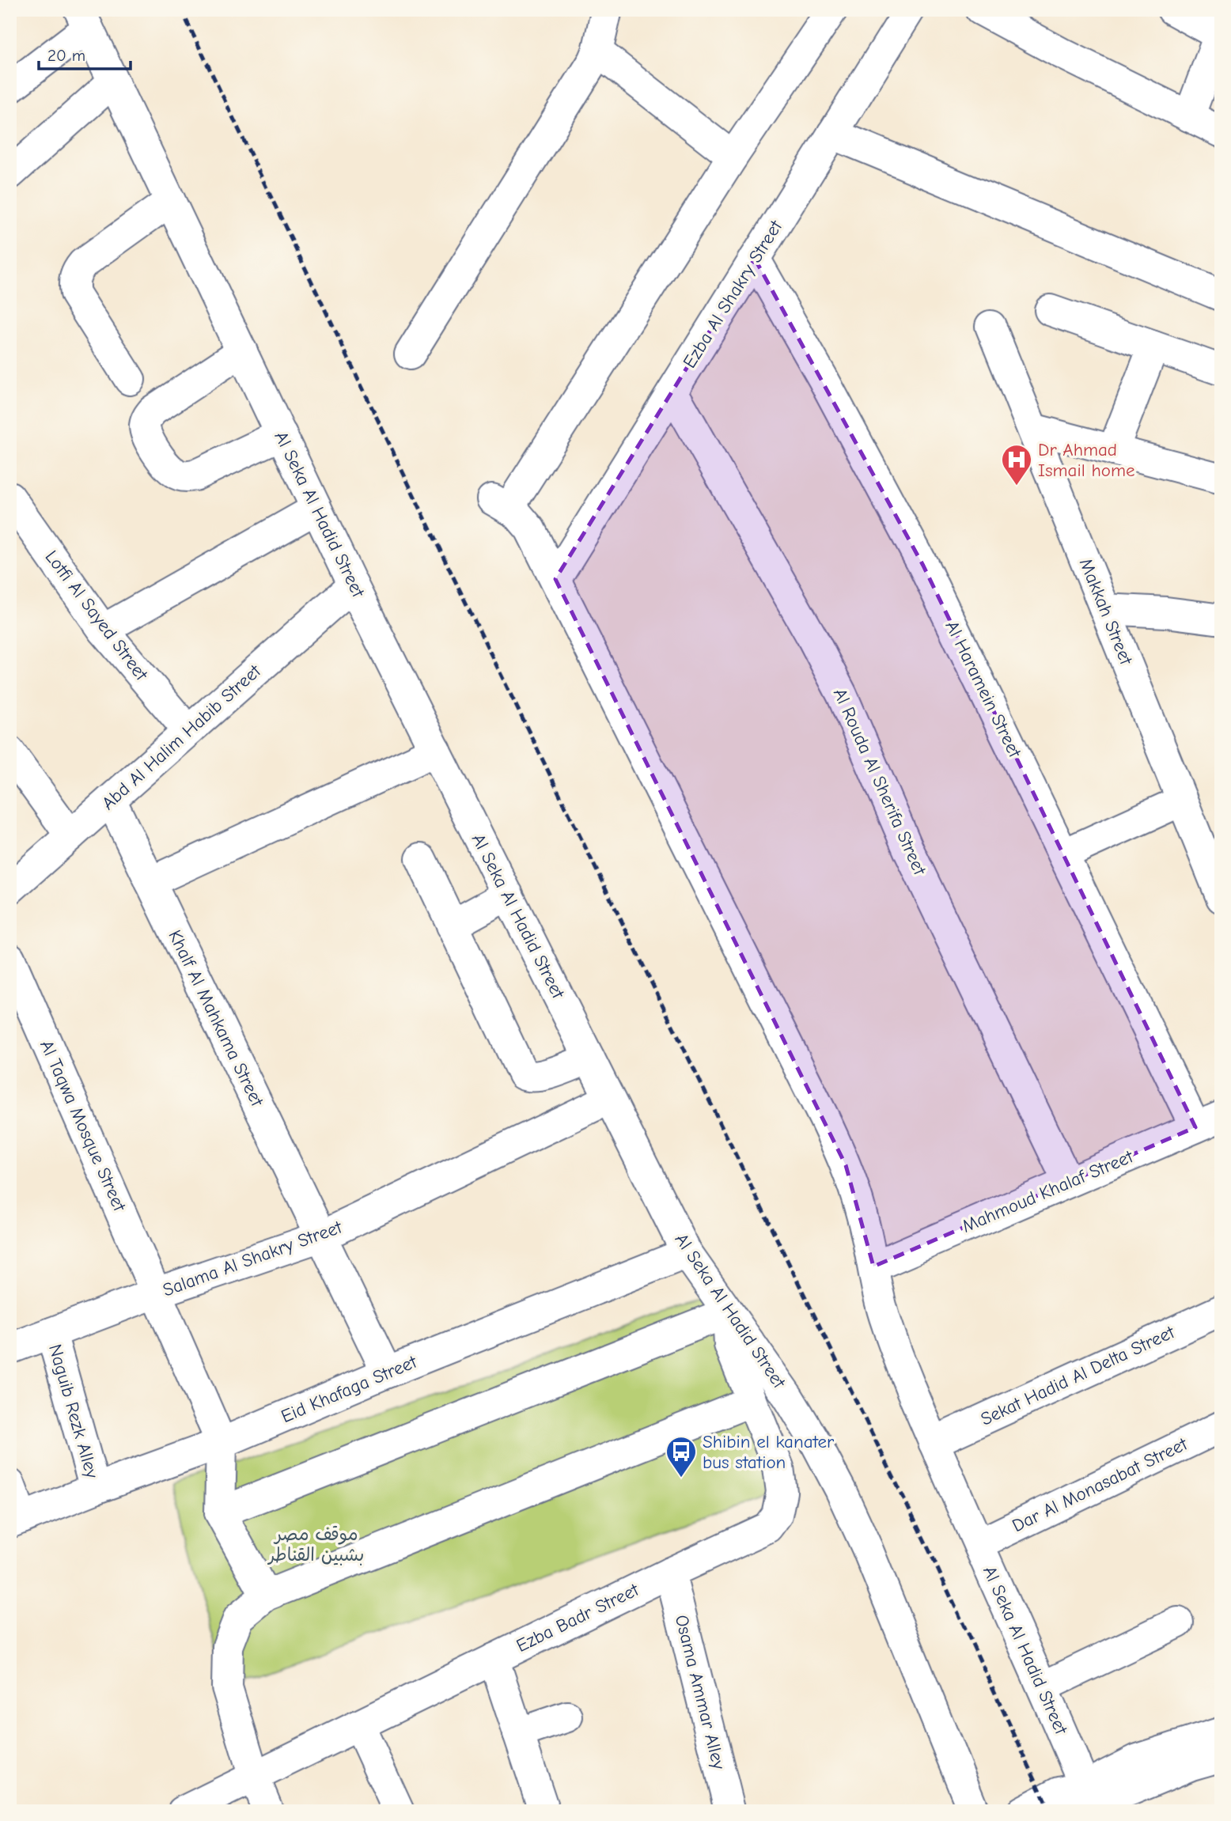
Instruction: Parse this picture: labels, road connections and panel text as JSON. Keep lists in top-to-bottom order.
{
  "streets": {
    "street": [
      "Ezba Al Shakry Street",
      "Al Seka Al Hadid Street",
      "Makkah Street",
      "Lotfi Al Sayed Street",
      "Al Haramein Street",
      "Abd Al Halim Habib Street",
      "Al Rouda Al Sherifa Street",
      "Khalf Al Mahkama Street",
      "Al Taqwa Mosque Street",
      "Mahmoud Khalaf Street",
      "Salama Al Shakry Street",
      "Sekat Hadid Al Delta Street",
      "Eid Khafaga Street",
      "Naguib Rezk Alley",
      "Dar Al Monasabat Street",
      "Ezba Badr Street",
      "Osama Ammar Alley"
    ]
  },
  "crossings": [
    ["Ezba Al Shakry Street", "Al Seka Al Hadid Street"],
    ["Ezba Al Shakry Street", "Al Haramein Street"],
    ["Ezba Al Shakry Street", "Al Rouda Al Sherifa Street"],
    ["Al Seka Al Hadid Street", "Abd Al Halim Habib Street"],
    ["Al Seka Al Hadid Street", "Mahmoud Khalaf Street"],
    ["Al Seka Al Hadid Street", "Salama Al Shakry Street"],
    ["Al Seka Al Hadid Street", "Sekat Hadid Al Delta Street"],
    ["Al Seka Al Hadid Street", "Eid Khafaga Street"],
    ["Al Seka Al Hadid Street", "Dar Al Monasabat Street"],
    ["Al Seka Al Hadid Street", "Ezba Badr Street"],
    ["Lotfi Al Sayed Street", "Abd Al Halim Habib Street"],
    ["Al Haramein Street", "Mahmoud Khalaf Street"],
    ["Abd Al Halim Habib Street", "Khalf Al Mahkama Street"],
    ["Al Rouda Al Sherifa Street", "Mahmoud Khalaf Street"],
    ["Khalf Al Mahkama Street", "Salama Al Shakry Street"],
    ["Khalf Al Mahkama Street", "Eid Khafaga Street"],
    ["Al Taqwa Mosque Street", "Salama Al Shakry Street"],
    ["Al Taqwa Mosque Street", "Eid Khafaga Street"],
    ["Salama Al Shakry Street", "Naguib Rezk Alley"],
    ["Eid Khafaga Street", "Naguib Rezk Alley"],
    ["Ezba Badr Street", "Osama Ammar Alley"]
  ],
  "parks": ["موقف مصر بشبين القناطر"],
  "places": {
    "hospital": ["Dr Ahmad Ismail home"],
    "bus stop": ["Shibin el kanater bus station"]
  },
  "scale_bar": "20 m"
}
